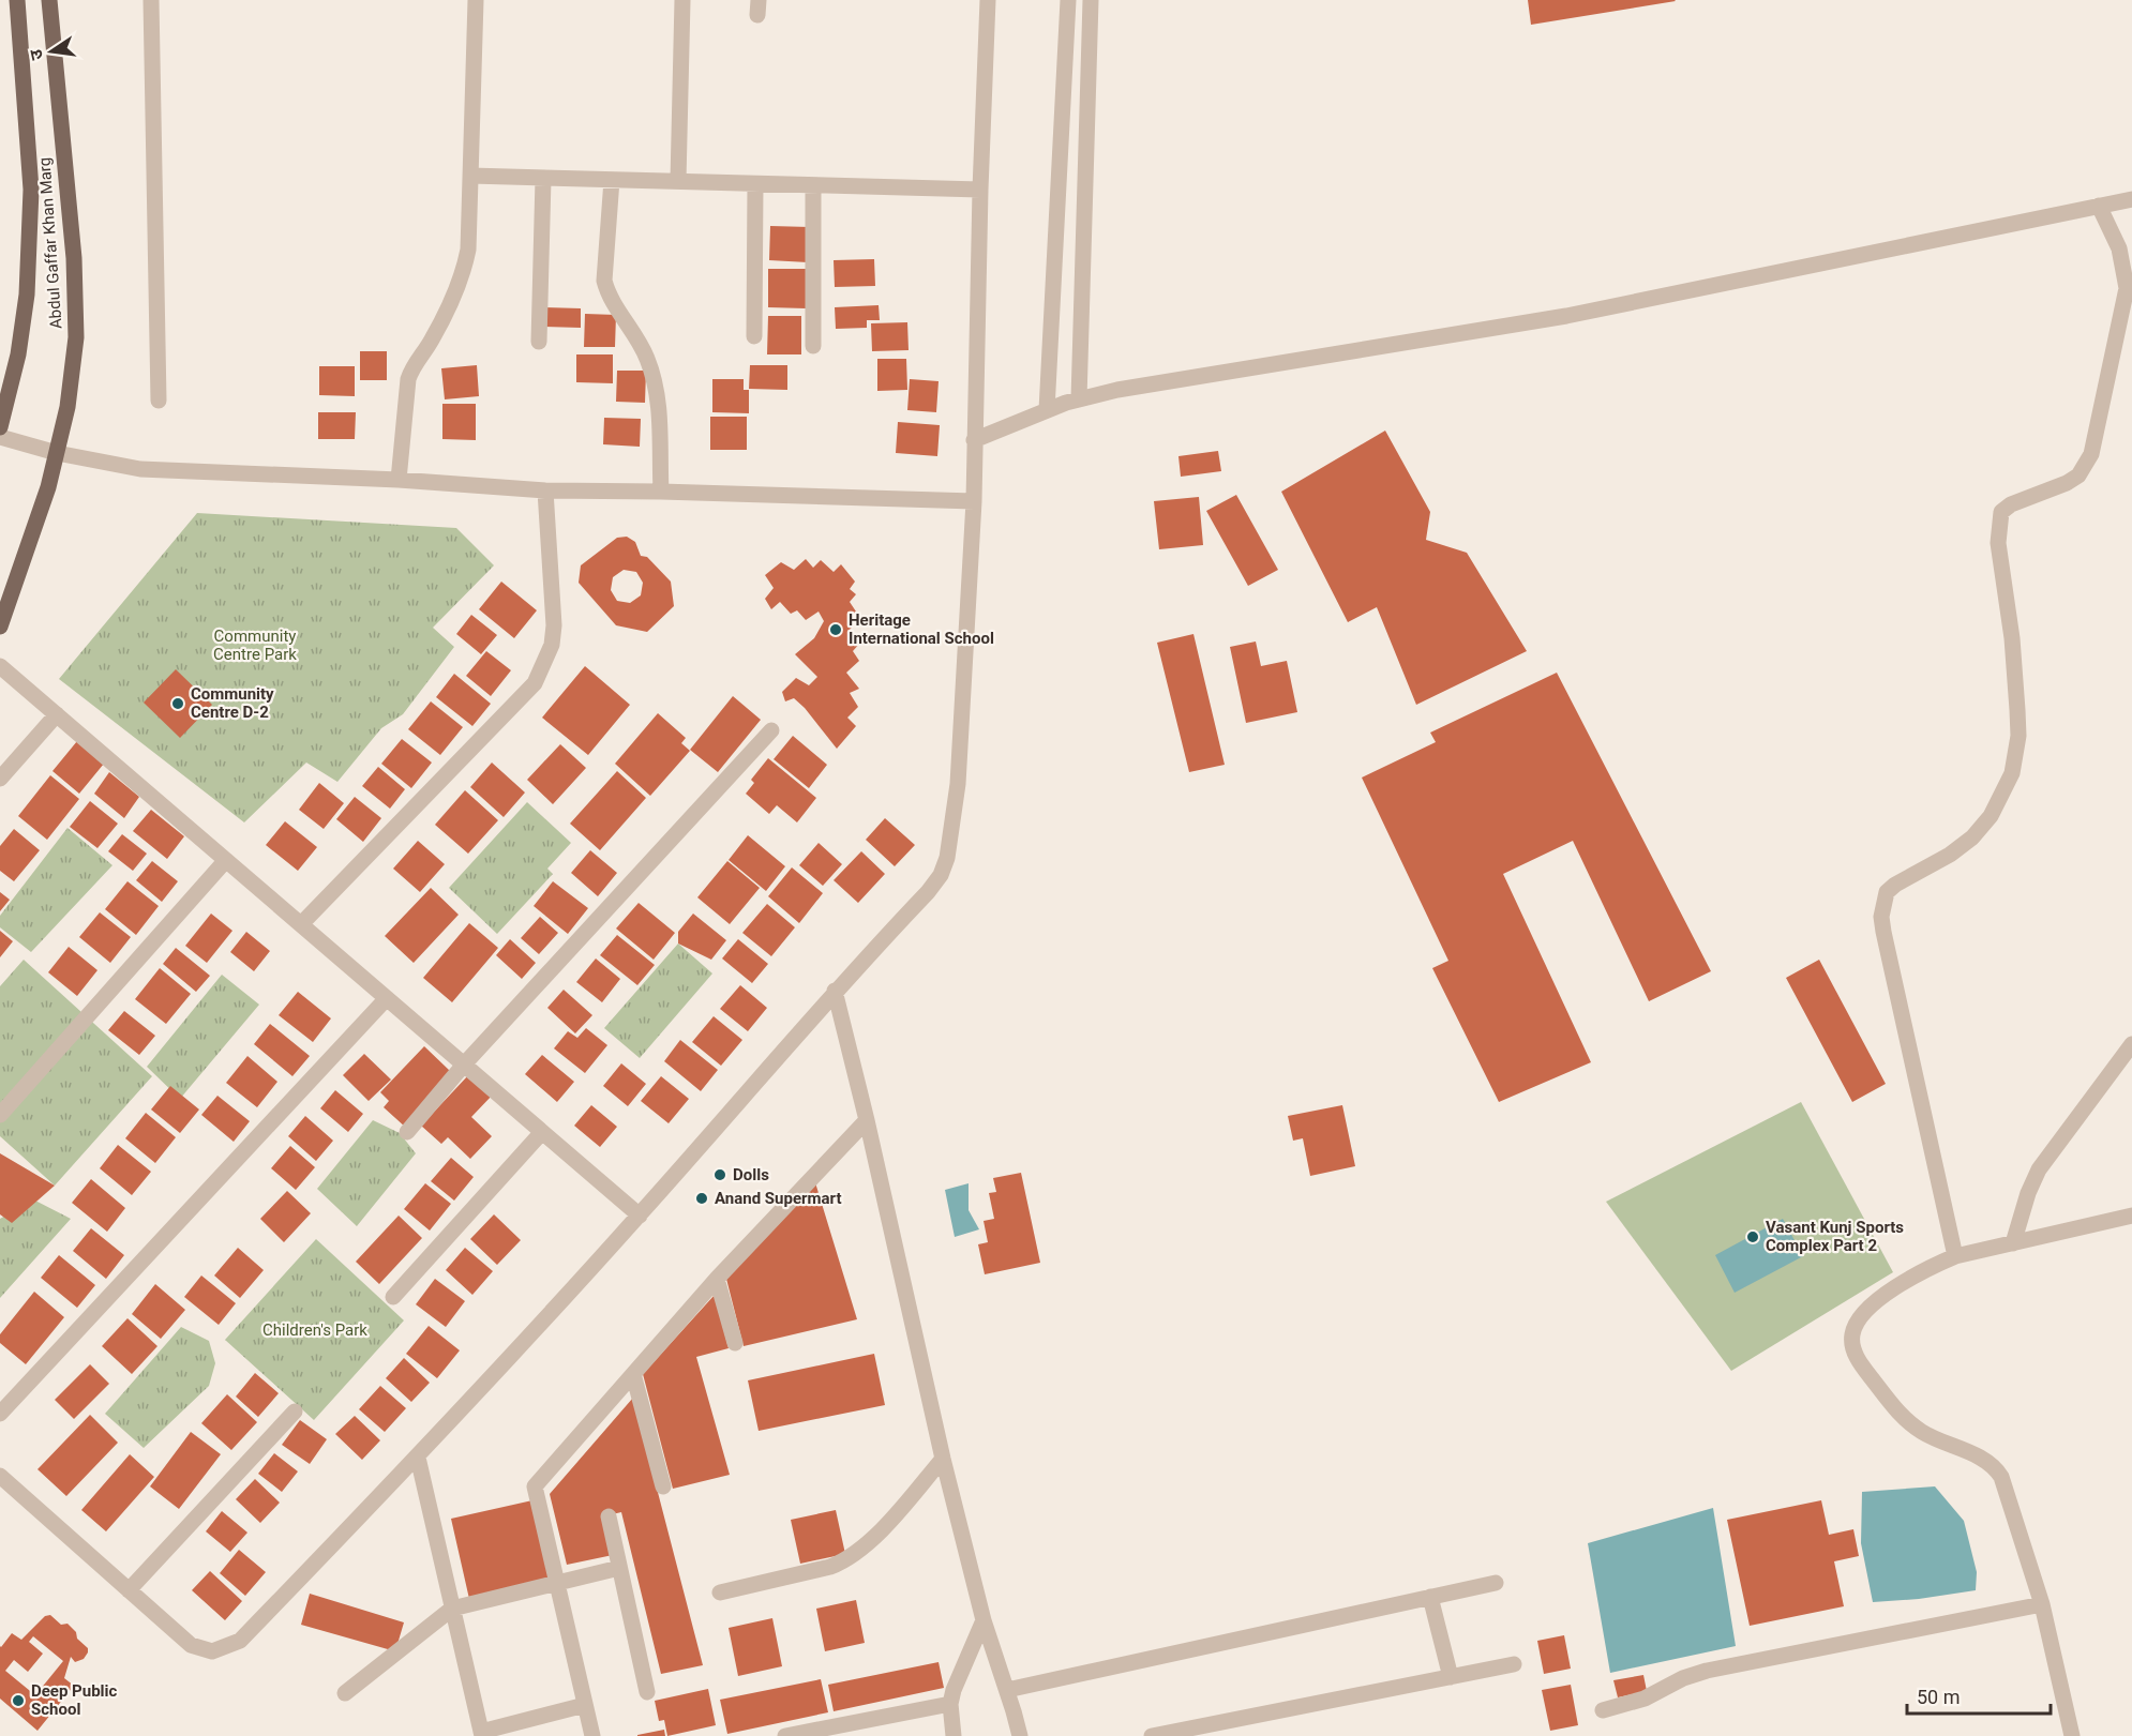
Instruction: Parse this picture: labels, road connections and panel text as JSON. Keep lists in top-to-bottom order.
{
  "streets": {
    "main road": ["Abdul Gaffar Khan Marg"]
  },
  "parks": ["Community Centre Park", "Children's Park"],
  "places": [
    "Heritage International School",
    "Community Centre D-2",
    "Dolls",
    "Anand Supermart",
    "Vasant Kunj Sports Complex Part 2",
    "Deep Public School"
  ],
  "scale_bar": "50 m",
  "north": "left"
}
